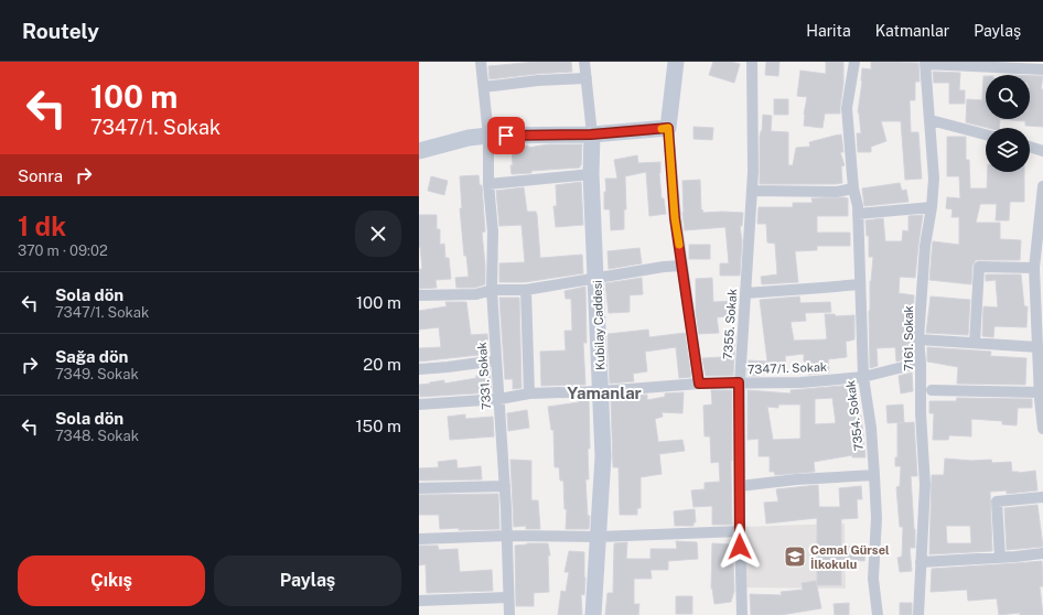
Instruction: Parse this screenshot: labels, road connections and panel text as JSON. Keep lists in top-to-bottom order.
{
  "streets": {
    "street": [
      "7355. Sokak",
      "Kubilay Caddesi",
      "7161. Sokak",
      "7347/1. Sokak",
      "7331. Sokak",
      "7354. Sokak"
    ]
  },
  "crossings": [
    ["7355. Sokak", "7347/1. Sokak"],
    ["Kubilay Caddesi", "7347/1. Sokak"],
    ["7161. Sokak", "7347/1. Sokak"],
    ["7347/1. Sokak", "7331. Sokak"],
    ["7347/1. Sokak", "7354. Sokak"]
  ],
  "districts": ["Yamanlar"],
  "places": {
    "school or university": ["Cemal Gürsel İlkokulu"]
  },
  "page": {
    "header": "Routely",
    "nav": ["Harita", "Katmanlar", "Paylaş"],
    "turn": ["100 m", "7347/1. Sokak"],
    "then": "Sonra",
    "heading": ["1 dk", "370 m · 09:02"],
    "list": [
      {
        "name": "Sola dön",
        "note": "7347/1. Sokak",
        "value": "100 m"
      },
      {
        "name": "Sağa dön",
        "note": "7349. Sokak",
        "value": "20 m"
      },
      {
        "name": "Sola dön",
        "note": "7348. Sokak",
        "value": "150 m"
      }
    ],
    "buttons": ["Çıkış", "Paylaş"]
  }
}
